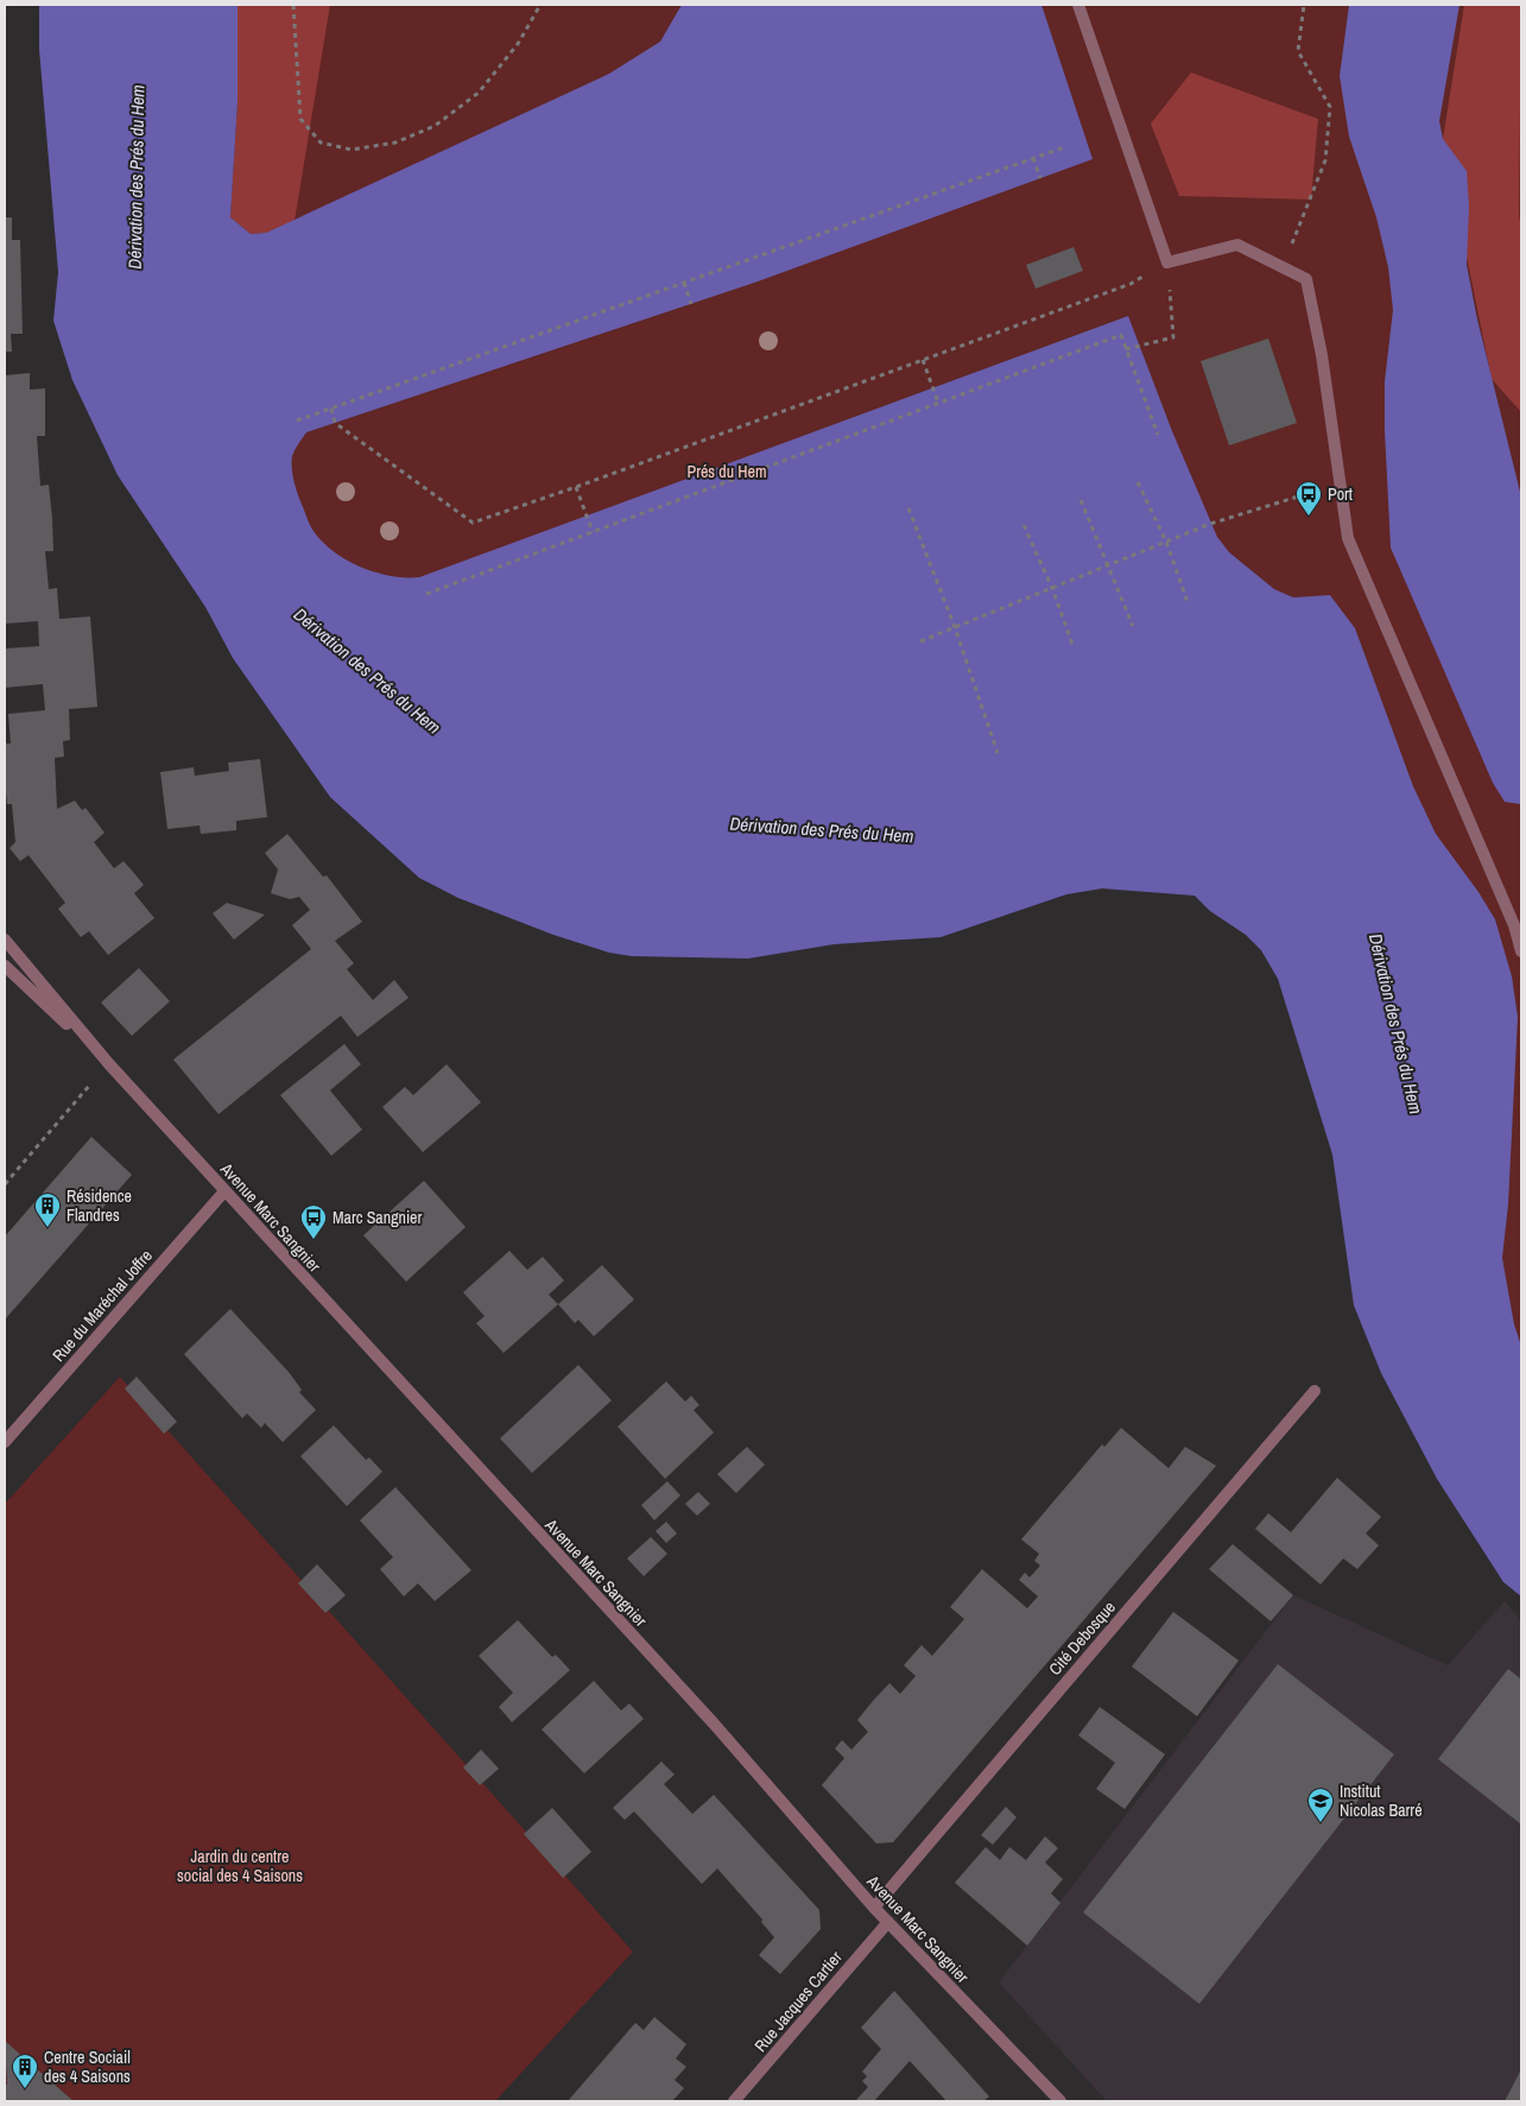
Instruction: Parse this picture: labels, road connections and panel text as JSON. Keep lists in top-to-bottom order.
{
  "streets": {
    "street": [
      "Avenue Marc Sangnier",
      "Rue du Maréchal Joffre",
      "Cité Debosque",
      "Rue Jacques Cartier"
    ]
  },
  "crossings": [
    ["Avenue Marc Sangnier", "Rue du Maréchal Joffre"],
    ["Avenue Marc Sangnier", "Cité Debosque"],
    ["Avenue Marc Sangnier", "Rue Jacques Cartier"]
  ],
  "water": ["Dérivation des Prés du Hem"],
  "parks": ["Prés du Hem", "Jardin du centre social des 4 Saisons"],
  "places": {
    "bus stop": ["Port", "Marc Sangnier"],
    "building": ["Résidence Flandres", "Centre Sociail des 4 Saisons"],
    "school or university": ["Institut Nicolas Barré"]
  }
}
